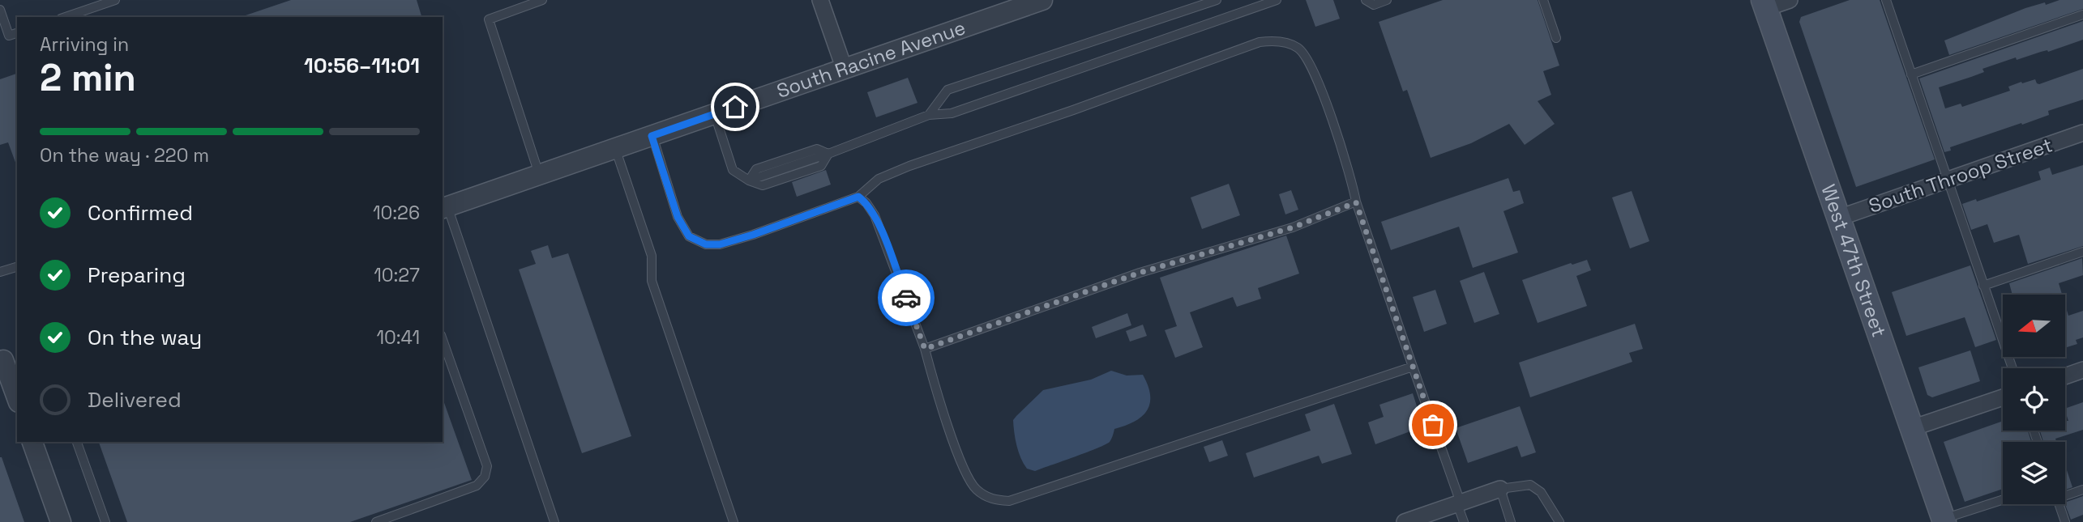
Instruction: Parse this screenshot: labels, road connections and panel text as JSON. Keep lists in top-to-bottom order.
{
  "streets": {
    "main road": ["West 47th Street"],
    "street": ["South Racine Avenue", "South Throop Street"]
  },
  "crossings": [
    ["South Throop Street", "West 47th Street"]
  ],
  "north": "left",
  "page": {
    "heading": ["2 min", "Arriving in", "10:56–11:01"],
    "bar": "On the way · 220 m",
    "list": [
      ["Confirmed", "10:26"],
      ["Preparing", "10:27"],
      ["On the way", "10:41"],
      "Delivered"
    ]
  }
}
